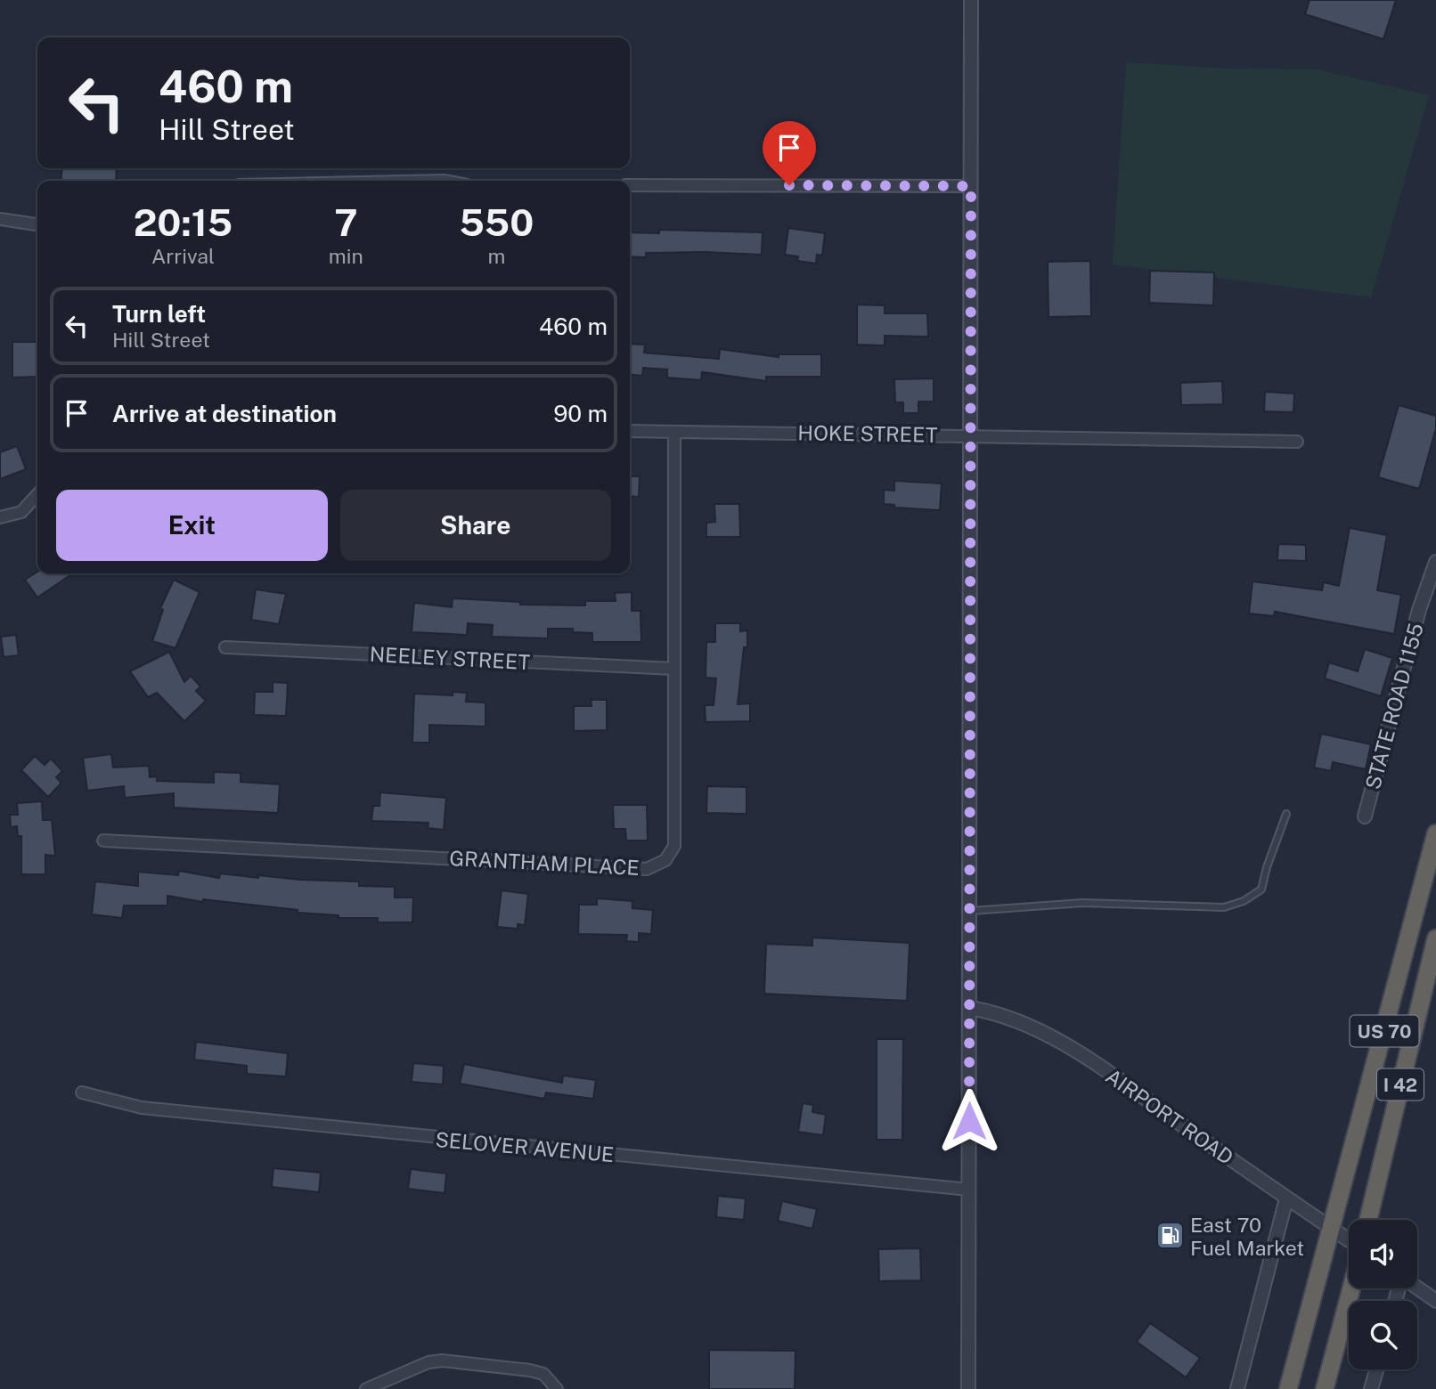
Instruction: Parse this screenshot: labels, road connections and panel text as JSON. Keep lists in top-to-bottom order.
{
  "streets": {
    "highway": ["US 70", "I 42"],
    "street": [
      "HOKE STREET",
      "NEELEY STREET",
      "STATE ROAD 1155",
      "GRANTHAM PLACE",
      "AIRPORT ROAD",
      "SELOVER AVENUE"
    ]
  },
  "crossings": [
    ["HOKE STREET", "GRANTHAM PLACE"],
    ["NEELEY STREET", "GRANTHAM PLACE"],
    ["US 70", "AIRPORT ROAD"]
  ],
  "places": {
    "fuel station": ["East 70 Fuel Market"]
  },
  "page": {
    "turn": ["460 m", "Hill Street"],
    "eta": [
      "20:15",
      "Arrival",
      "7",
      "min",
      "550",
      "m"
    ],
    "list": [
      {
        "name": "Turn left",
        "note": "Hill Street",
        "value": "460 m"
      },
      {
        "name": "Arrive at destination",
        "value": "90 m"
      }
    ],
    "buttons": ["Exit", "Share"]
  }
}
